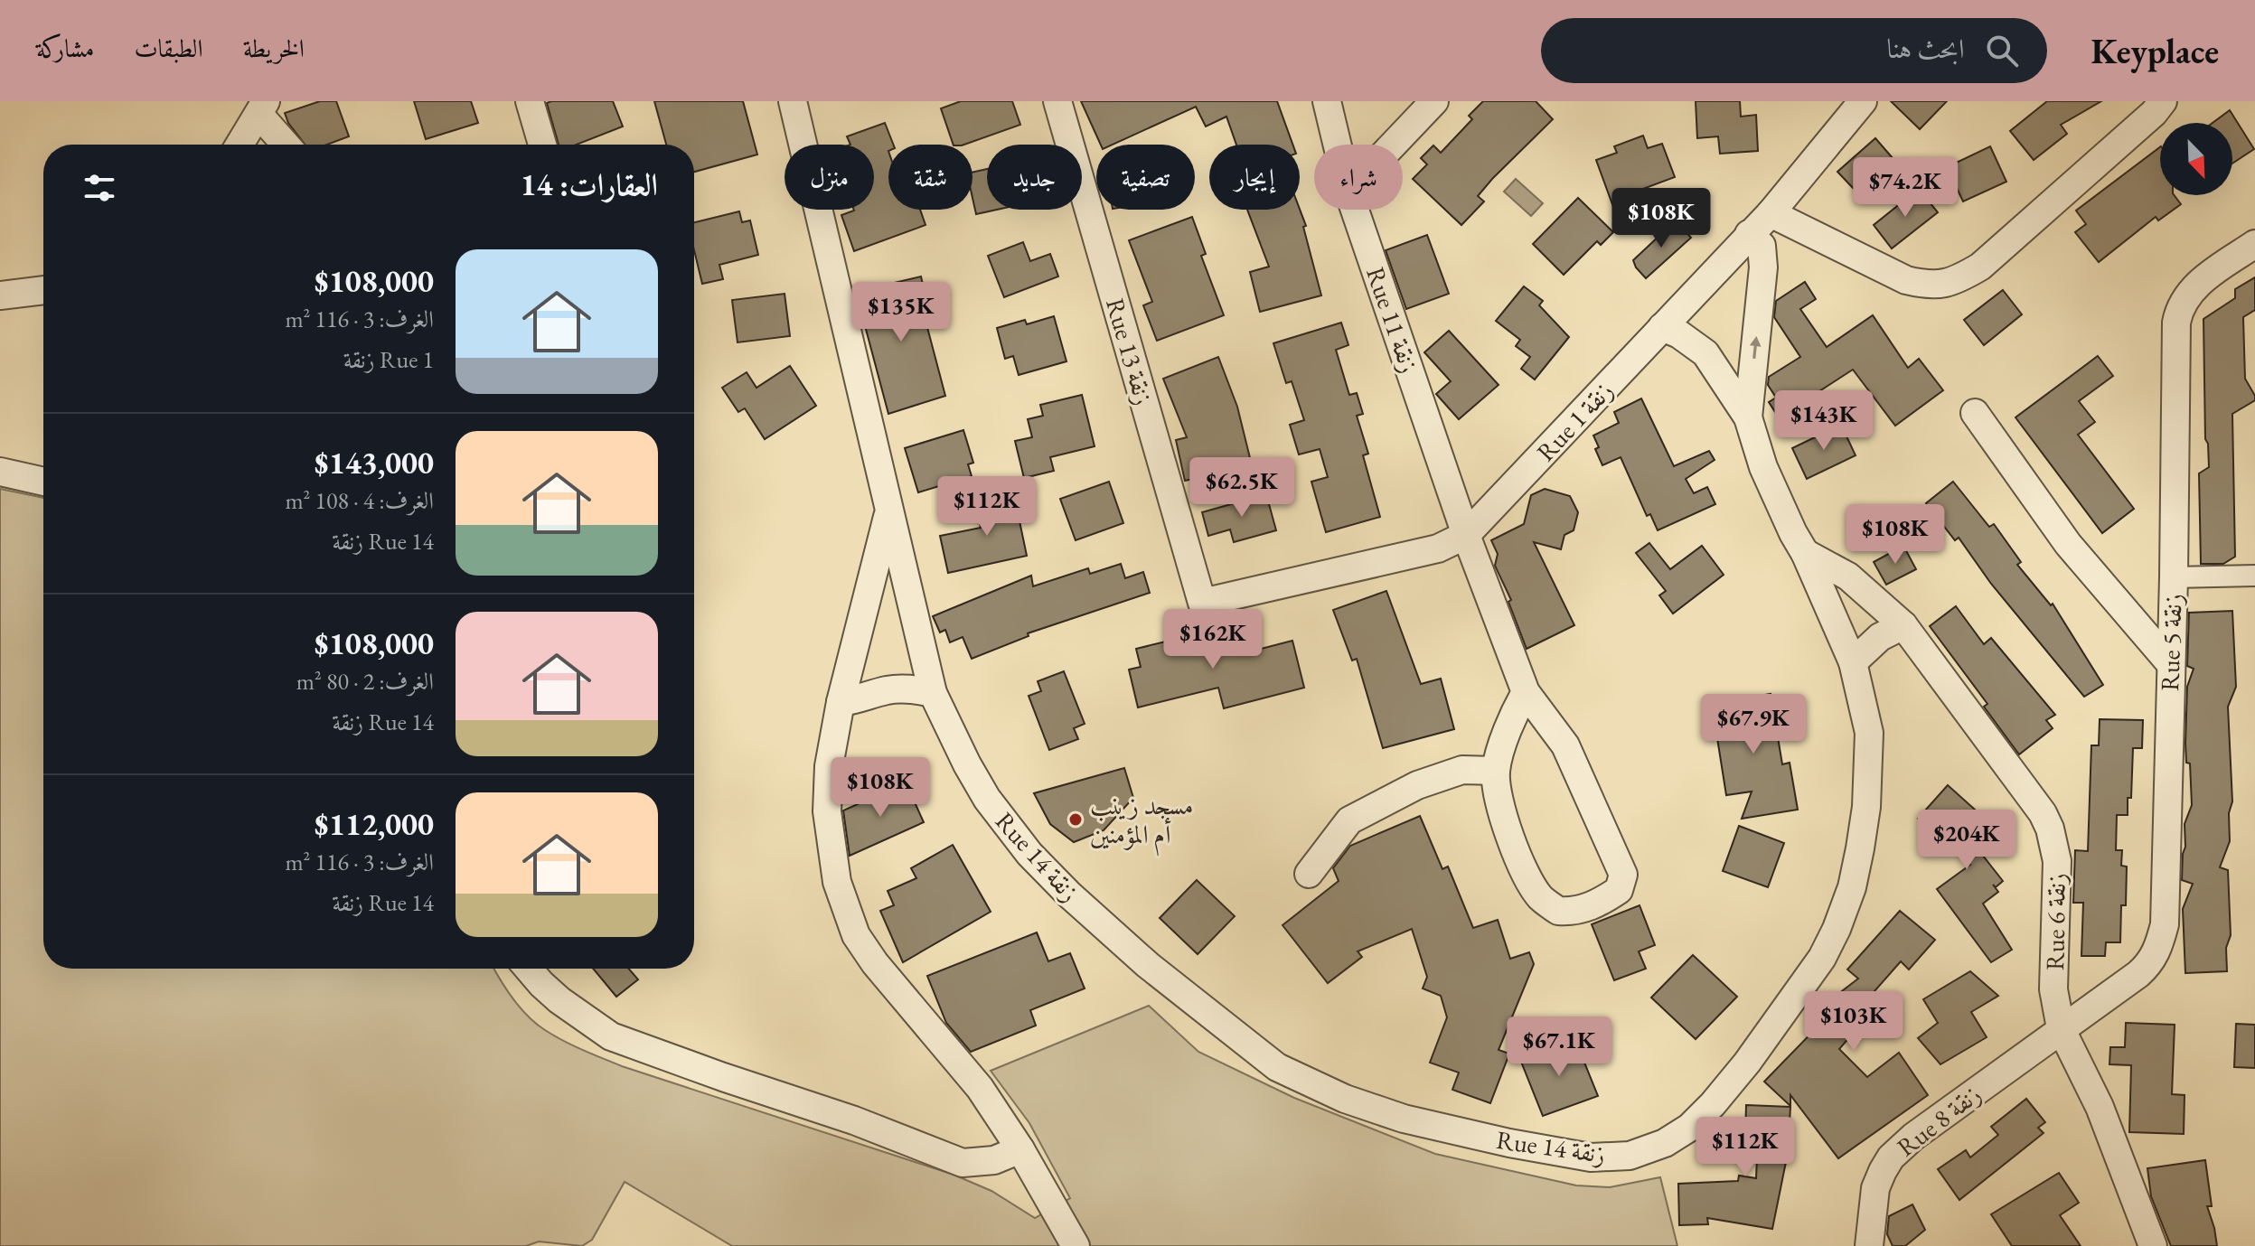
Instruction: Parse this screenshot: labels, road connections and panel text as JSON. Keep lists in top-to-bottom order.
{
  "streets": {
    "street": [
      "Rue 11 زنقة",
      "Rue 13 زنقة",
      "Rue 1 زنقة",
      "Rue 5 زنقة",
      "Rue 14 زنقة",
      "Rue 6 زنقة",
      "Rue 8 زنقة"
    ]
  },
  "crossings": [
    ["Rue 11 زنقة", "Rue 1 زنقة"],
    ["Rue 13 زنقة", "Rue 1 زنقة"],
    ["Rue 1 زنقة", "Rue 14 زنقة"],
    ["Rue 5 زنقة", "Rue 6 زنقة"],
    ["Rue 5 زنقة", "Rue 8 زنقة"],
    ["Rue 14 زنقة", "Rue 6 زنقة"],
    ["Rue 6 زنقة", "Rue 8 زنقة"]
  ],
  "places": ["مسجد زينب أم المؤمنين"],
  "north": "bottom right",
  "page": {
    "header": "Keyplace",
    "search": "ابحث هنا",
    "nav": ["الخريطة", "الطبقات", "مشاركة"],
    "chip": [
      "شراء",
      "إيجار",
      "تصفية",
      "جديد",
      "شقة",
      "منزل"
    ],
    "heading": "العقارات: 14",
    "price": [
      "$74.2K",
      "$108K",
      "$135K",
      "$143K",
      "$62.5K",
      "$112K",
      "$108K",
      "$162K",
      "$67.9K",
      "$108K",
      "$204K",
      "$103K",
      "$67.1K",
      "$112K"
    ],
    "list": [
      {
        "name": "$108,000",
        "note": "الغرف: 3 · 116 m² · Rue 1 زنقة"
      },
      {
        "name": "$143,000",
        "note": "الغرف: 4 · 108 m² · Rue 14 زنقة"
      },
      {
        "name": "$108,000",
        "note": "الغرف: 2 · 80 m² · Rue 14 زنقة"
      },
      {
        "name": "$112,000",
        "note": "الغرف: 3 · 116 m² · Rue 14 زنقة"
      }
    ]
  }
}
